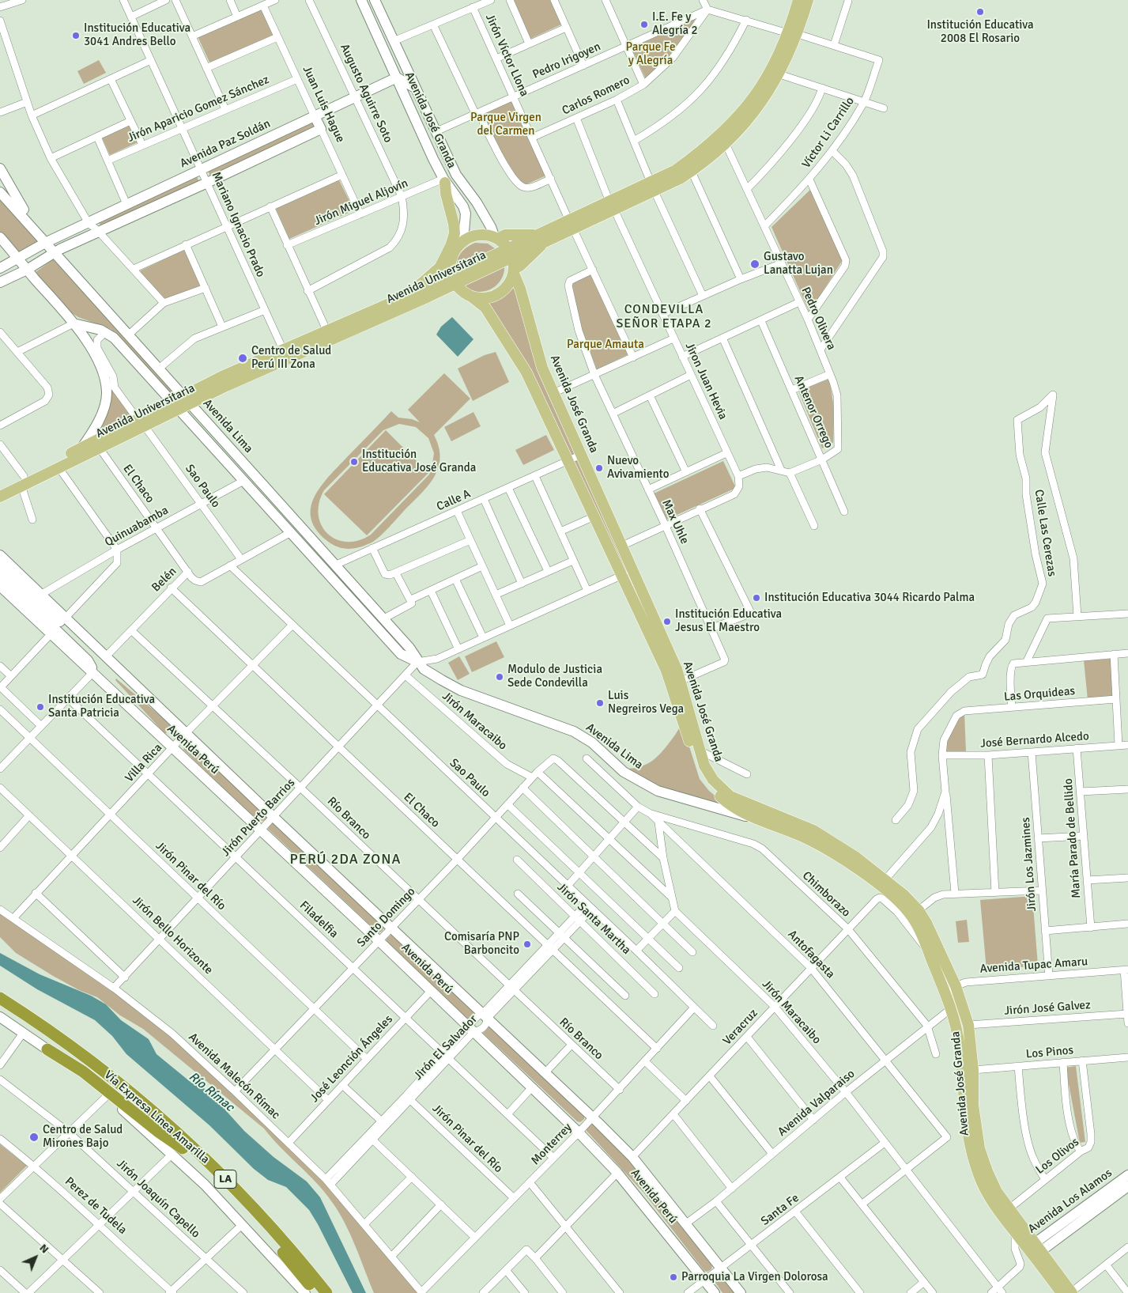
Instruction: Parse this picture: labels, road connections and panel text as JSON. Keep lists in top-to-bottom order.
{
  "streets": {
    "highway": ["Vía Expresa Línea Amarilla", "LA"],
    "main road": [
      "Juan Luis Hague",
      "Avenida José Granda",
      "Avenida Paz Soldán",
      "Avenida Universitaria",
      "Avenida Lima",
      "Avenida Perú",
      "Avenida Los Alamos"
    ],
    "street": [
      "Jirón Víctor Llona",
      "Pedro Irigoyen",
      "Augusto Aguirre Soto",
      "Carlos Romero",
      "Jirón Aparicio Gomez Sánchez",
      "Víctor Li Carrillo",
      "Jirón Miguel Aljovín",
      "Mariano Ignacio Prado",
      "Pedro Olivera",
      "Jiron Juan Hevia",
      "Antenor Orrego",
      "El Chaco",
      "Sao Paulo",
      "Calle A",
      "Max Uhle",
      "Quinuabamba",
      "Calle Las Cerezas",
      "Belén",
      "Las Orquideas",
      "Jirón Maracaibo",
      "José Bernardo Alcedo",
      "Villa Rica",
      "Jirón Puerto Barrios",
      "Río Branco",
      "María Parado de Bellido",
      "Jirón Los Jazmines",
      "Jirón Pinar del Río",
      "Chimborazo",
      "Santo Domingo",
      "Jirón Santa Martha",
      "Filadelfia",
      "Jirón Bello Horizonte",
      "Antofagasta",
      "Avenida Tupac Amaru",
      "Jirón José Galvez",
      "Veracruz",
      "Jirón El Salvador",
      "Los Pinos",
      "José Leonción Ángeles",
      "Avenida Malecón Rímac",
      "Avenida Valparaiso",
      "Monterrey",
      "Los Olivos",
      "Jirón Joaquín Capello",
      "Perez de Tudela",
      "Santa Fe"
    ]
  },
  "crossings": [
    ["Jirón Víctor Llona", "Pedro Irigoyen"],
    ["Jirón Víctor Llona", "Carlos Romero"],
    ["Jirón Víctor Llona", "Avenida Universitaria"],
    ["Jirón Víctor Llona", "Max Uhle"],
    ["Pedro Irigoyen", "Carlos Romero"],
    ["Pedro Irigoyen", "Avenida José Granda"],
    ["Augusto Aguirre Soto", "Avenida Paz Soldán"],
    ["Augusto Aguirre Soto", "Jirón Miguel Aljovín"],
    ["Carlos Romero", "Jiron Juan Hevia"],
    ["Juan Luis Hague", "Jirón Aparicio Gomez Sánchez"],
    ["Juan Luis Hague", "Avenida Paz Soldán"],
    ["Juan Luis Hague", "Jirón Miguel Aljovín"],
    ["Jirón Aparicio Gomez Sánchez", "Mariano Ignacio Prado"],
    ["Avenida José Granda", "Avenida Paz Soldán"],
    ["Avenida José Granda", "Jirón Miguel Aljovín"],
    ["Avenida José Granda", "Avenida Universitaria"],
    ["Avenida José Granda", "Avenida Lima"],
    ["Avenida José Granda", "Calle A"],
    ["Avenida José Granda", "Max Uhle"],
    ["Avenida José Granda", "Avenida Tupac Amaru"],
    ["Avenida José Granda", "Jirón José Galvez"],
    ["Avenida José Granda", "Veracruz"],
    ["Avenida José Granda", "Los Pinos"],
    ["Avenida José Granda", "Avenida Valparaiso"],
    ["Avenida José Granda", "Los Olivos"],
    ["Avenida José Granda", "Avenida Los Alamos"],
    ["Víctor Li Carrillo", "Pedro Olivera"],
    ["Avenida Paz Soldán", "Mariano Ignacio Prado"],
    ["Avenida Paz Soldán", "Avenida Lima"],
    ["Mariano Ignacio Prado", "Avenida Universitaria"],
    ["Avenida Universitaria", "Pedro Olivera"],
    ["Avenida Universitaria", "Jiron Juan Hevia"],
    ["Avenida Universitaria", "Avenida Lima"],
    ["Avenida Universitaria", "El Chaco"],
    ["Avenida Universitaria", "Sao Paulo"],
    ["Pedro Olivera", "Antenor Orrego"],
    ["Avenida Lima", "Calle A"],
    ["Avenida Lima", "Quinuabamba"],
    ["Avenida Lima", "Belén"],
    ["Avenida Lima", "Jirón Puerto Barrios"],
    ["El Chaco", "Quinuabamba"],
    ["El Chaco", "Belén"],
    ["El Chaco", "Villa Rica"],
    ["El Chaco", "Jirón Puerto Barrios"],
    ["El Chaco", "Santo Domingo"],
    ["El Chaco", "Jirón El Salvador"],
    ["El Chaco", "Monterrey"],
    ["Sao Paulo", "Quinuabamba"],
    ["Sao Paulo", "Belén"],
    ["Sao Paulo", "Villa Rica"],
    ["Sao Paulo", "Jirón Puerto Barrios"],
    ["Sao Paulo", "Santo Domingo"],
    ["Sao Paulo", "Jirón El Salvador"],
    ["Sao Paulo", "Monterrey"],
    ["Quinuabamba", "Avenida Perú"],
    ["Belén", "Avenida Perú"],
    ["Belén", "Río Branco"],
    ["Las Orquideas", "José Bernardo Alcedo"],
    ["Jirón Maracaibo", "Jirón Puerto Barrios"],
    ["Jirón Maracaibo", "Santo Domingo"],
    ["Jirón Maracaibo", "Antofagasta"],
    ["Jirón Maracaibo", "Veracruz"],
    ["Jirón Maracaibo", "Avenida Valparaiso"],
    ["Jirón Maracaibo", "Santa Fe"],
    ["José Bernardo Alcedo", "María Parado de Bellido"],
    ["José Bernardo Alcedo", "Jirón Los Jazmines"],
    ["Avenida Perú", "Villa Rica"],
    ["Avenida Perú", "Jirón Puerto Barrios"],
    ["Avenida Perú", "Santo Domingo"],
    ["Avenida Perú", "Veracruz"],
    ["Avenida Perú", "Jirón El Salvador"],
    ["Avenida Perú", "José Leonción Ángeles"],
    ["Avenida Perú", "Avenida Valparaiso"],
    ["Avenida Perú", "Monterrey"],
    ["Avenida Perú", "Santa Fe"],
    ["Villa Rica", "Río Branco"],
    ["Villa Rica", "Jirón Pinar del Río"],
    ["Villa Rica", "Filadelfia"],
    ["Villa Rica", "Jirón Bello Horizonte"],
    ["Villa Rica", "Avenida Malecón Rímac"],
    ["Jirón Puerto Barrios", "Río Branco"],
    ["Jirón Puerto Barrios", "Jirón Pinar del Río"],
    ["Jirón Puerto Barrios", "Filadelfia"],
    ["Jirón Puerto Barrios", "Jirón Bello Horizonte"],
    ["Jirón Puerto Barrios", "Avenida Malecón Rímac"],
    ["Río Branco", "Santo Domingo"],
    ["Río Branco", "Jirón El Salvador"],
    ["Río Branco", "Monterrey"],
    ["Jirón Los Jazmines", "Avenida Tupac Amaru"],
    ["Jirón Pinar del Río", "Santo Domingo"],
    ["Jirón Pinar del Río", "Jirón El Salvador"],
    ["Jirón Pinar del Río", "José Leonción Ángeles"],
    ["Jirón Pinar del Río", "Monterrey"],
    ["Chimborazo", "Antofagasta"],
    ["Chimborazo", "Veracruz"],
    ["Chimborazo", "Avenida Valparaiso"],
    ["Santo Domingo", "Filadelfia"],
    ["Santo Domingo", "Jirón Bello Horizonte"],
    ["Santo Domingo", "Avenida Malecón Rímac"],
    ["Jirón Santa Martha", "Jirón El Salvador"],
    ["Filadelfia", "Jirón El Salvador"],
    ["Filadelfia", "José Leonción Ángeles"],
    ["Filadelfia", "Monterrey"],
    ["Jirón Bello Horizonte", "José Leonción Ángeles"],
    ["Antofagasta", "Veracruz"],
    ["Antofagasta", "Avenida Valparaiso"],
    ["Jirón El Salvador", "Avenida Malecón Rímac"],
    ["Los Pinos", "Los Olivos"],
    ["José Leonción Ángeles", "Avenida Malecón Rímac"],
    ["Avenida Malecón Rímac", "Monterrey"]
  ],
  "districts": ["CONDEVILLA SEÑOR ETAPA 2", "PERÚ 2DA ZONA"],
  "water": ["Río Rímac"],
  "parks": ["Parque Fe y Alegría", "Parque Virgen del Carmen", "Parque Amauta"],
  "places": [
    "Institución Educativa 2008 El Rosario",
    "I.E. Fe y Alegría 2",
    "Institución Educativa 3041 Andres Bello",
    "Gustavo Lanatta Lujan",
    "Centro de Salud Perú III Zona",
    "Institución Educativa José Granda",
    "Nuevo Avivamiento",
    "Institución Educativa 3044 Ricardo Palma",
    "Institución Educativa Jesus El Maestro",
    "Modulo de Justicia Sede Condevilla",
    "Luis Negreiros Vega",
    "Institución Educativa Santa Patricia",
    "Comisaría PNP Barboncito",
    "Centro de Salud Mirones Bajo",
    "Parroquia La Virgen Dolorosa"
  ],
  "north": "top right"
}
